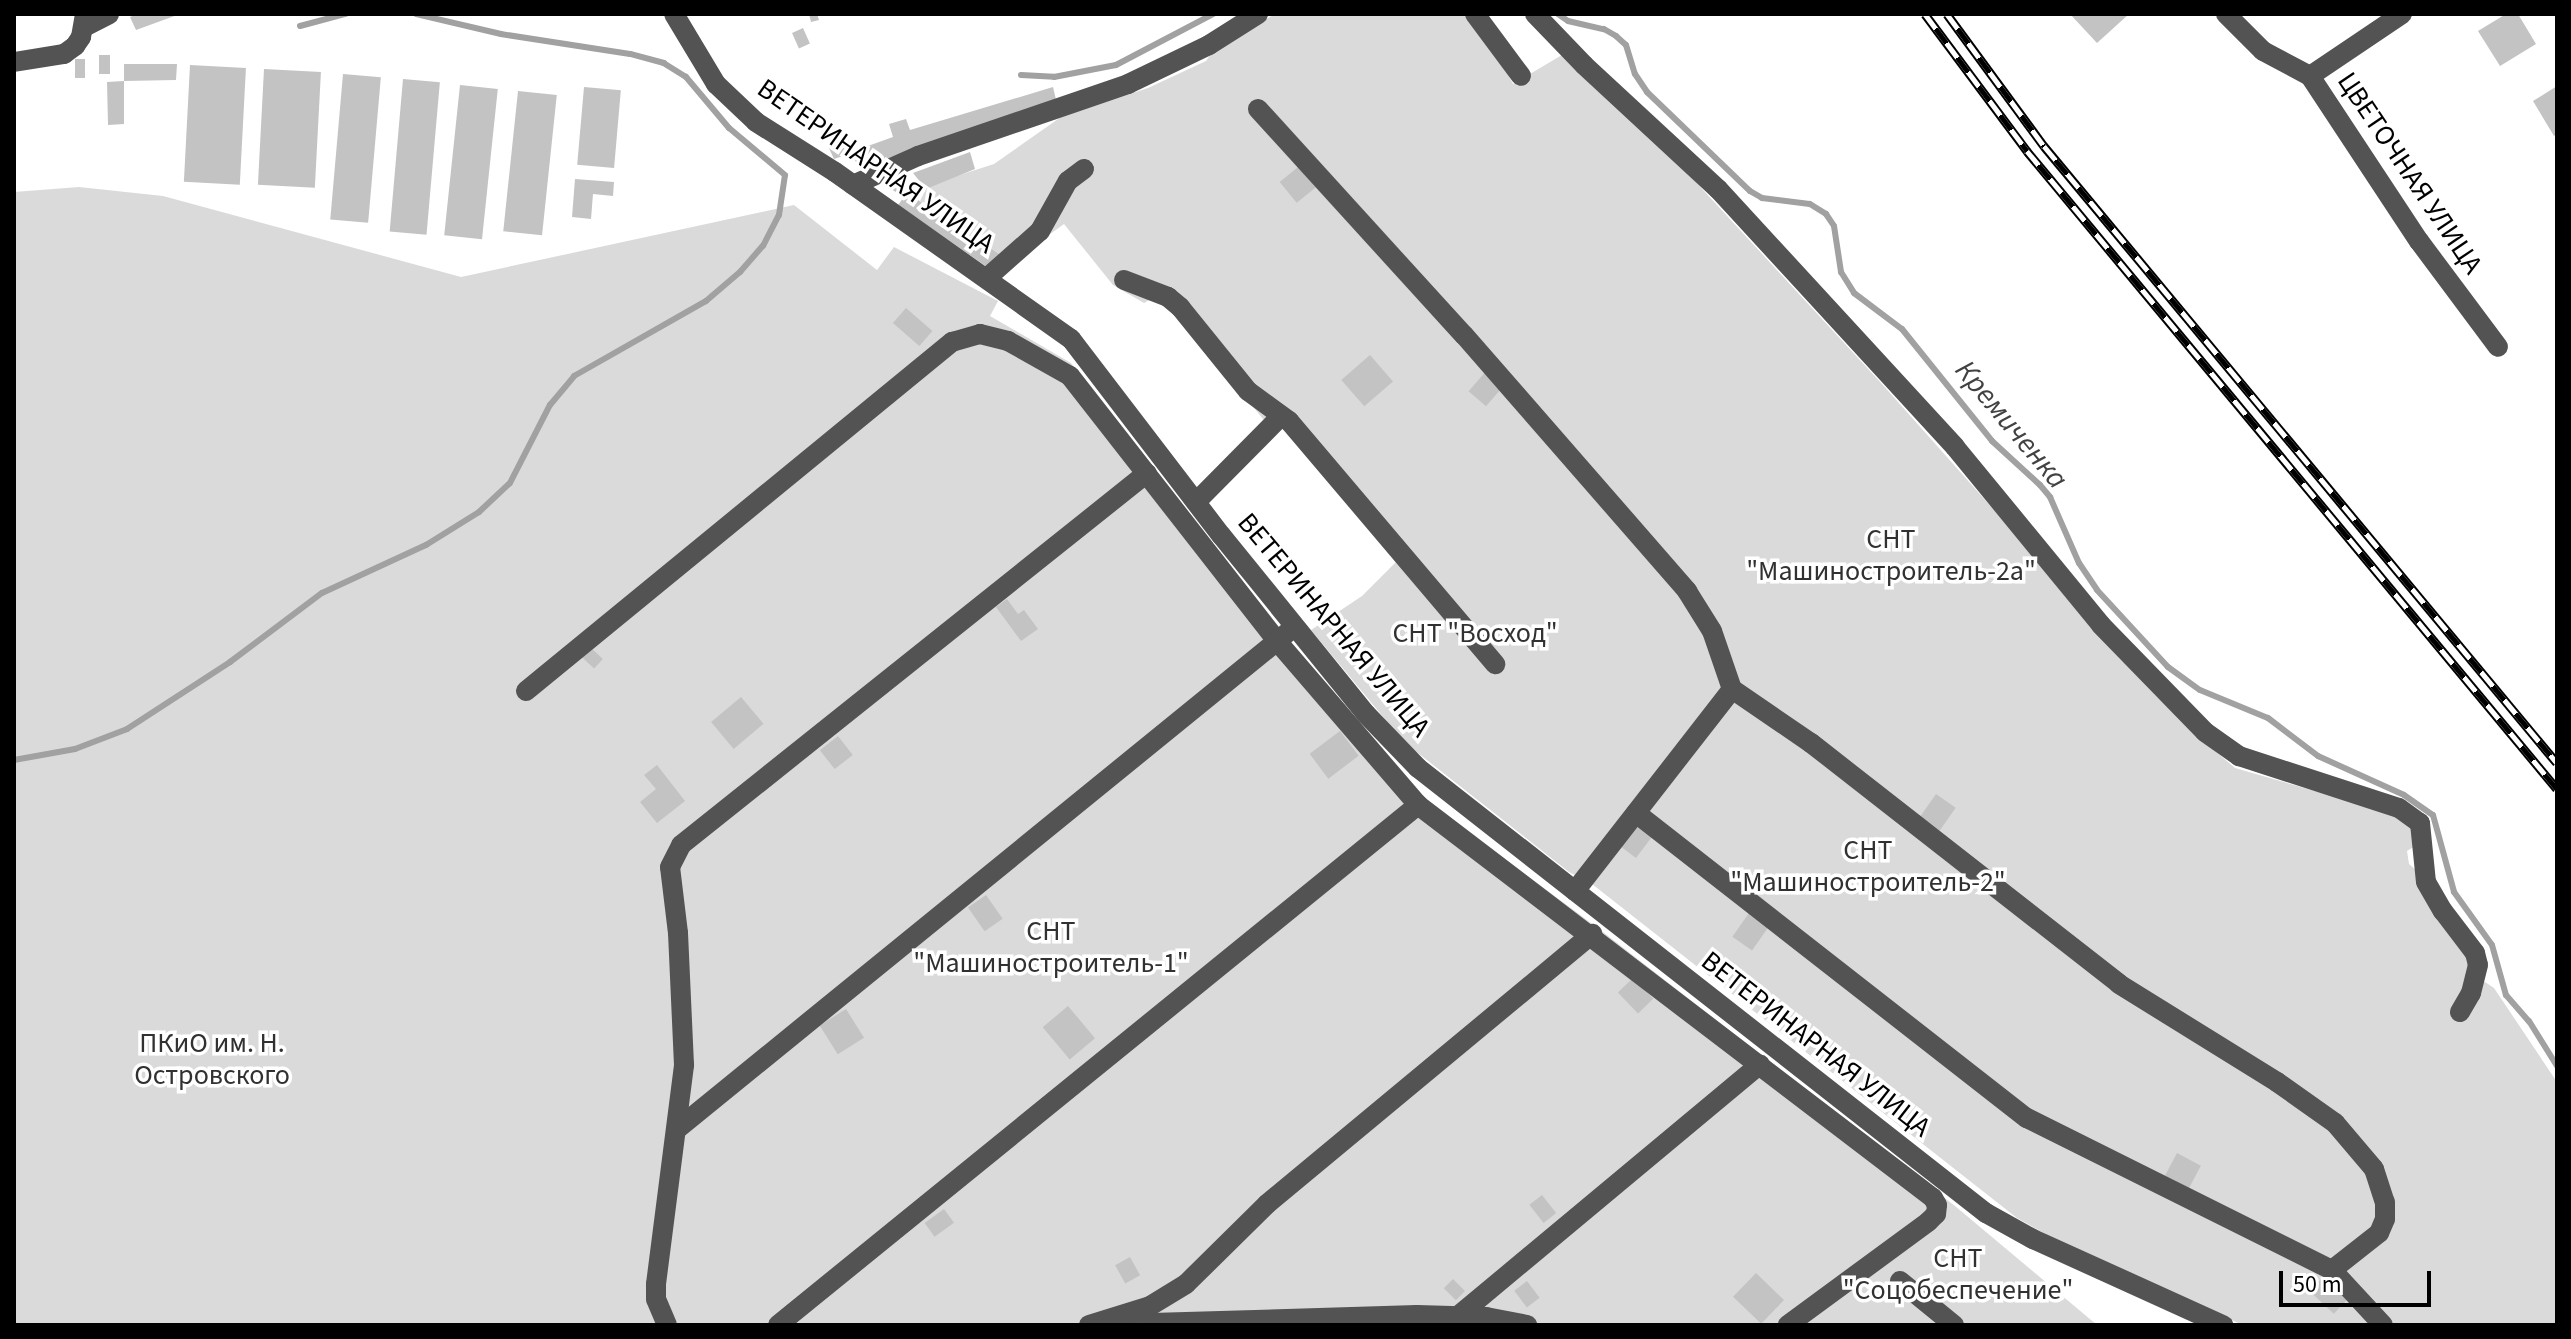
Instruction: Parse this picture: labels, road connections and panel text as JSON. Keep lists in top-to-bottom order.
{
  "streets": {
    "street": ["ВЕТЕРИНАРНАЯ УЛИЦА", "ЦВЕТОЧНАЯ УЛИЦА"]
  },
  "water": ["Кремиченка"],
  "parks": [
    "СНТ \"Машиностроитель-2а\"",
    "СНТ \"Восход\"",
    "СНТ \"Машиностроитель-2\"",
    "СНТ \"Машиностроитель-1\"",
    "ПКиО им. Н. Островского",
    "СНТ \"Соцобеспечение\""
  ],
  "scale_bar": "50 m"
}
